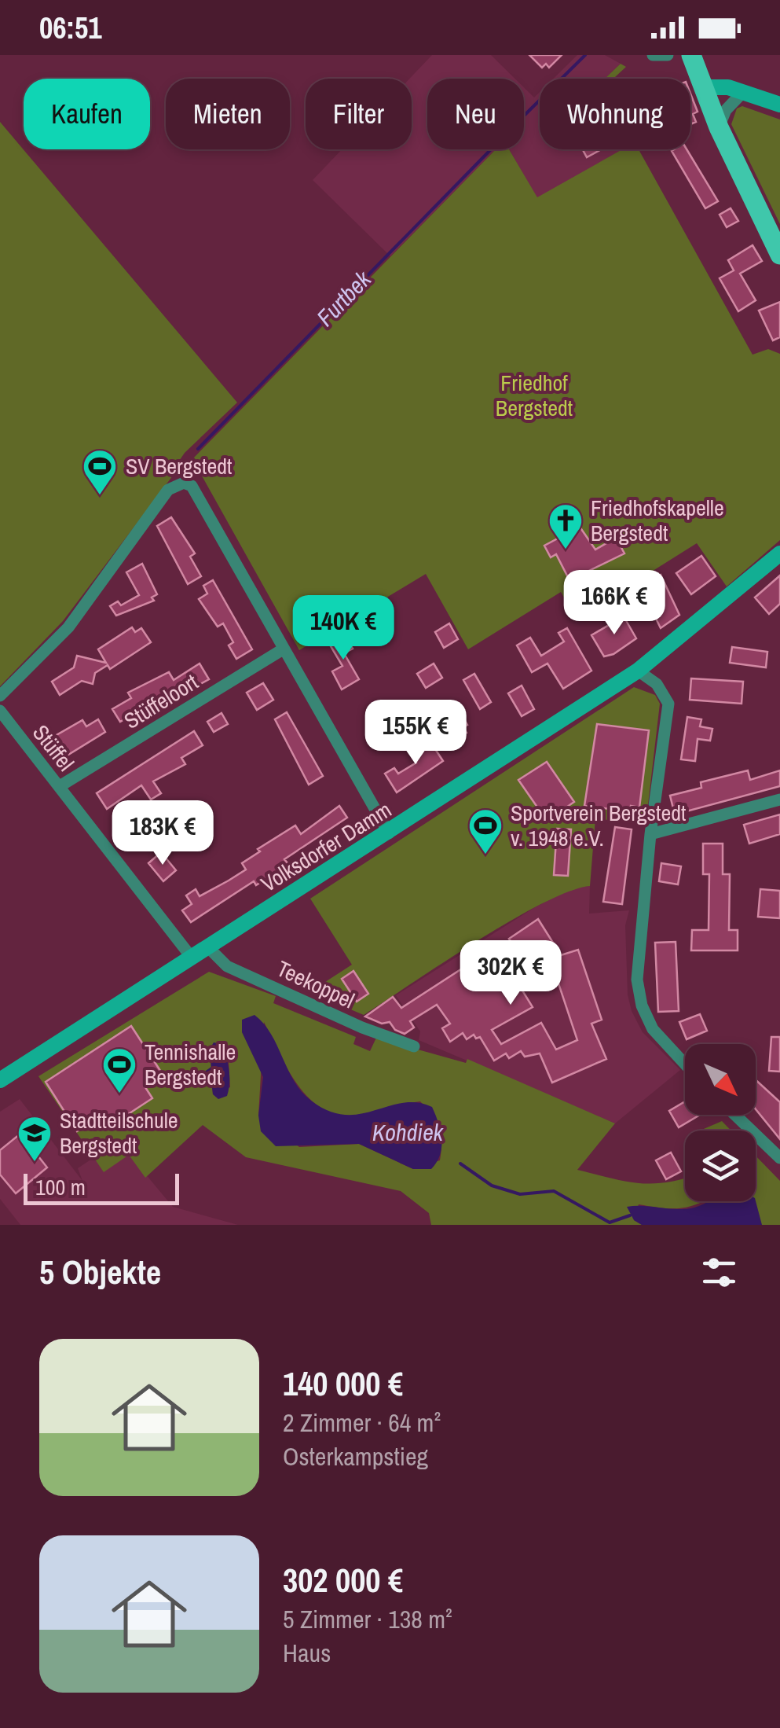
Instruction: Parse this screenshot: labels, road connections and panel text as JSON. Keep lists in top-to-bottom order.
{
  "streets": {
    "main road": ["Volksdorfer Damm"],
    "street": ["Stüffeloort", "Stüffel", "Teekoppel"]
  },
  "crossings": [
    ["Stüffeloort", "Stüffel"],
    ["Stüffel", "Volksdorfer Damm"],
    ["Volksdorfer Damm", "Teekoppel"]
  ],
  "water": ["Furtbek", "Kohdiek"],
  "parks": ["Friedhof Bergstedt"],
  "places": {
    "sports": ["SV Bergstedt", "Sportverein Bergstedt v. 1948 e.V.", "Tennishalle Bergstedt"],
    "church": ["Friedhofskapelle Bergstedt"],
    "school or university": ["Stadtteilschule Bergstedt"]
  },
  "scale_bar": "100 m",
  "north": "bottom right",
  "page": {
    "status": "06:51",
    "chip": [
      "Kaufen",
      "Mieten",
      "Filter",
      "Neu",
      "Wohnung"
    ],
    "price": [
      "166K €",
      "140K €",
      "155K €",
      "183K €",
      "302K €"
    ],
    "scale": "100 m",
    "heading": "5 Objekte",
    "list": [
      {
        "name": "140 000 €",
        "note": "2 Zimmer · 64 m² · Osterkampstieg"
      },
      {
        "name": "302 000 €",
        "note": "5 Zimmer · 138 m² · Haus"
      }
    ]
  }
}
